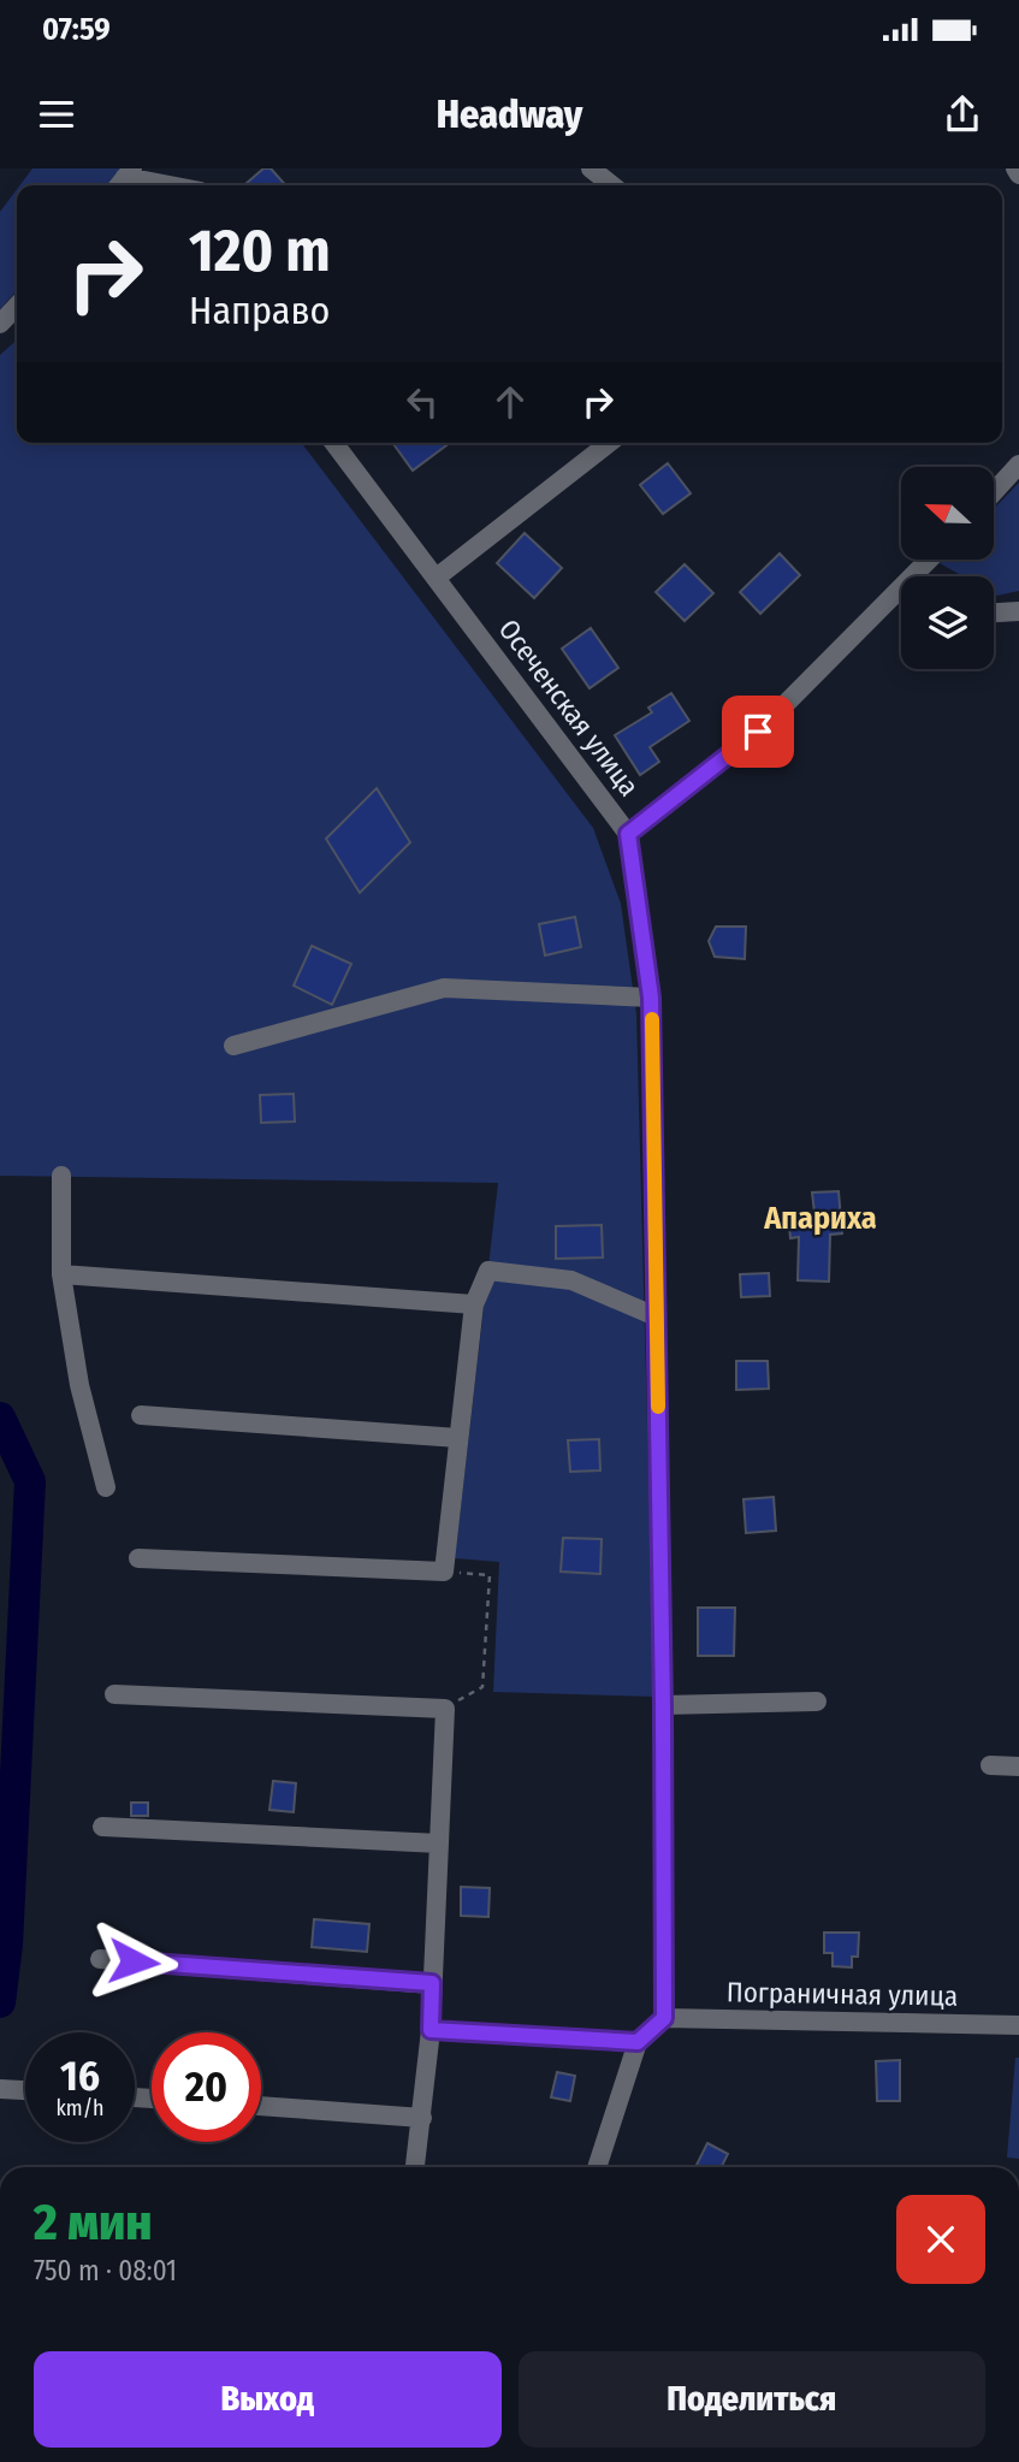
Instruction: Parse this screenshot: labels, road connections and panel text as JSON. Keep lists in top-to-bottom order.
{
  "streets": {
    "street": ["Осеченская улица", "Пограничная улица"]
  },
  "crossings": [
    ["Осеченская улица", "Пограничная улица"]
  ],
  "districts": ["Апариха"],
  "north": "left",
  "page": {
    "status": "07:59",
    "header": "Headway",
    "turn": ["120 m", "Направо"],
    "speed": "16 km/h",
    "limit": "20",
    "heading": ["2 мин", "750 m · 08:01"],
    "buttons": ["Выход", "Поделиться"]
  }
}
